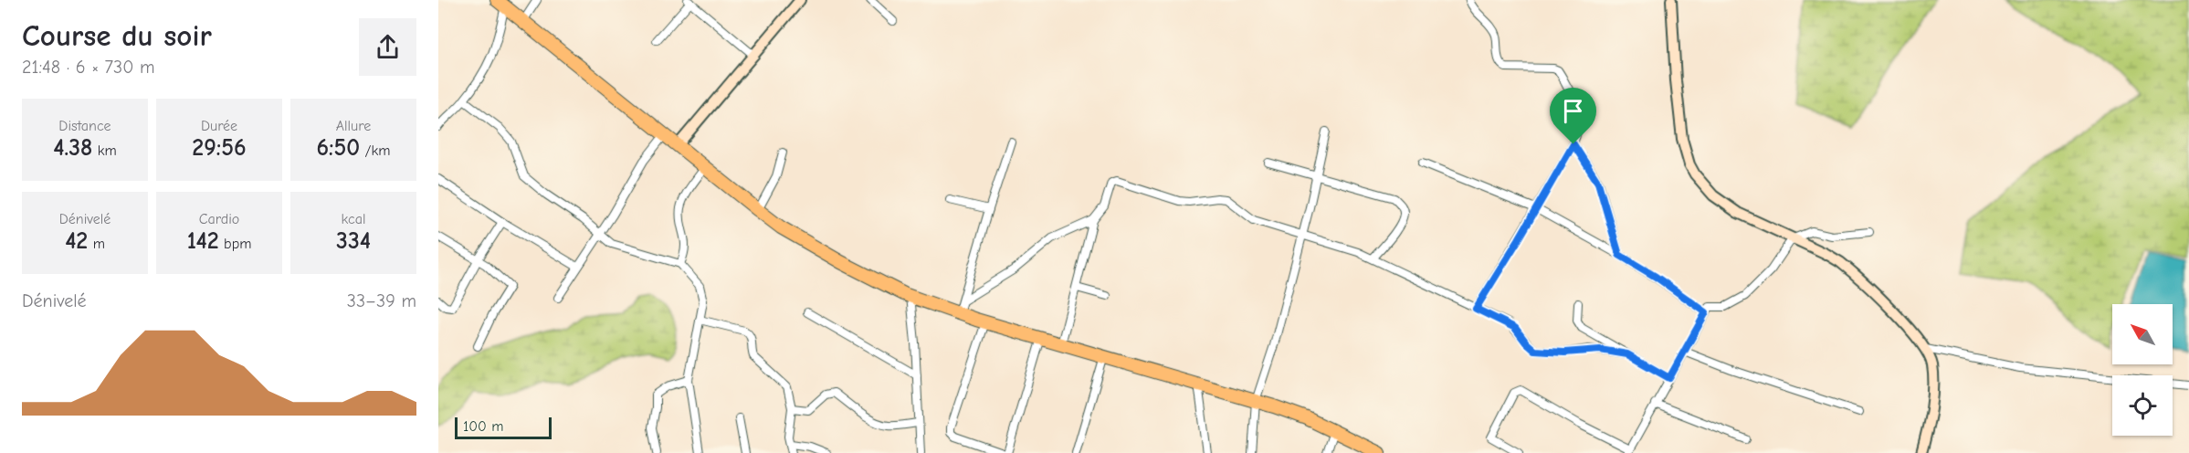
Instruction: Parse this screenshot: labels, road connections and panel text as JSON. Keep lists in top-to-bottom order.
{
  "scale_bar": "100 m",
  "north": "top left",
  "page": {
    "heading": ["Course du soir", "21:48 · 6 × 730 m"],
    "stats": [
      ["Distance", "4.38 km"],
      ["Durée", "29:56"],
      ["Allure", "6:50 /km"],
      ["Dénivelé", "42 m"],
      ["Cardio", "142 bpm"],
      ["kcal", "334"]
    ],
    "chart": ["Dénivelé", "33–39 m"],
    "scale": "100 m"
  }
}
